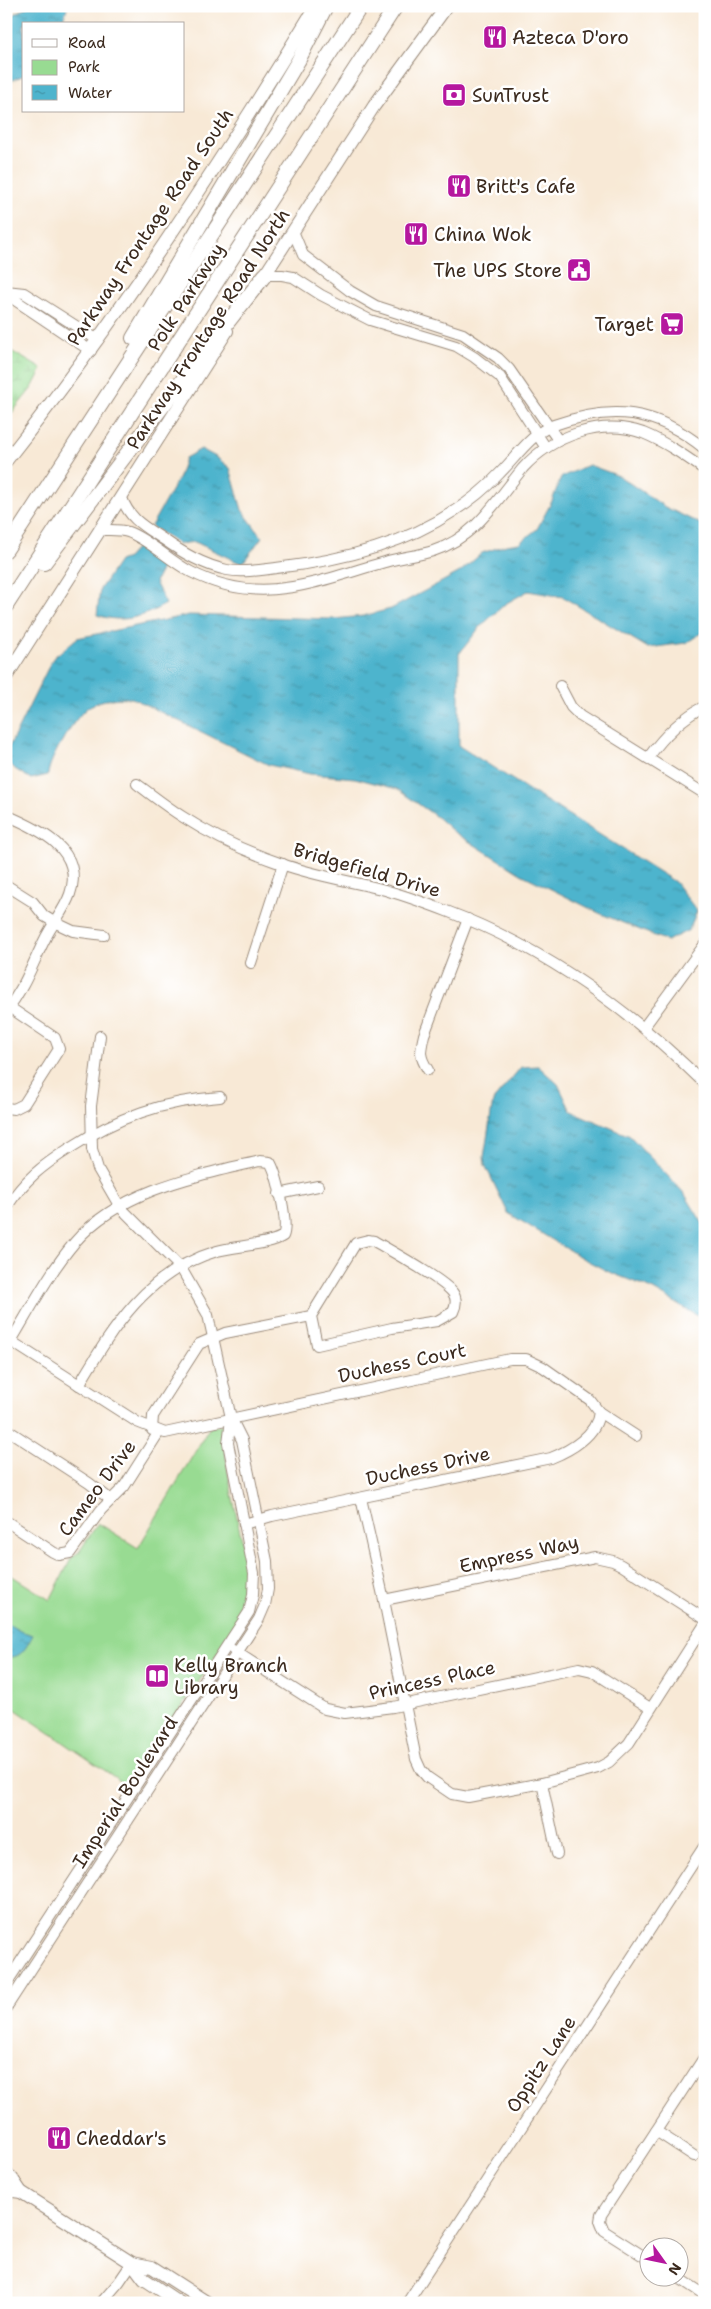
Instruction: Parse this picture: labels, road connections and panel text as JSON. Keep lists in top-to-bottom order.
{
  "streets": {
    "highway": ["Polk Parkway"],
    "main road": ["Parkway Frontage Road South", "Parkway Frontage Road North"],
    "street": [
      "Bridgefield Drive",
      "Duchess Court",
      "Duchess Drive",
      "Cameo Drive",
      "Empress Way",
      "Princess Place",
      "Imperial Boulevard",
      "Oppitz Lane"
    ]
  },
  "crossings": [
    ["Duchess Court", "Duchess Drive"],
    ["Duchess Court", "Cameo Drive"],
    ["Duchess Court", "Imperial Boulevard"],
    ["Duchess Drive", "Imperial Boulevard"],
    ["Cameo Drive", "Imperial Boulevard"],
    ["Princess Place", "Imperial Boulevard"]
  ],
  "places": {
    "restaurant": [
      "Azteca D'oro",
      "Britt's Cafe",
      "China Wok",
      "Cheddar's"
    ],
    "bank": ["SunTrust"],
    "public building": ["The UPS Store"],
    "supermarket": ["Target"],
    "library": ["Kelly Branch Library"]
  },
  "legend": ["Road", "Park", "Water"],
  "north": "bottom right"
}
